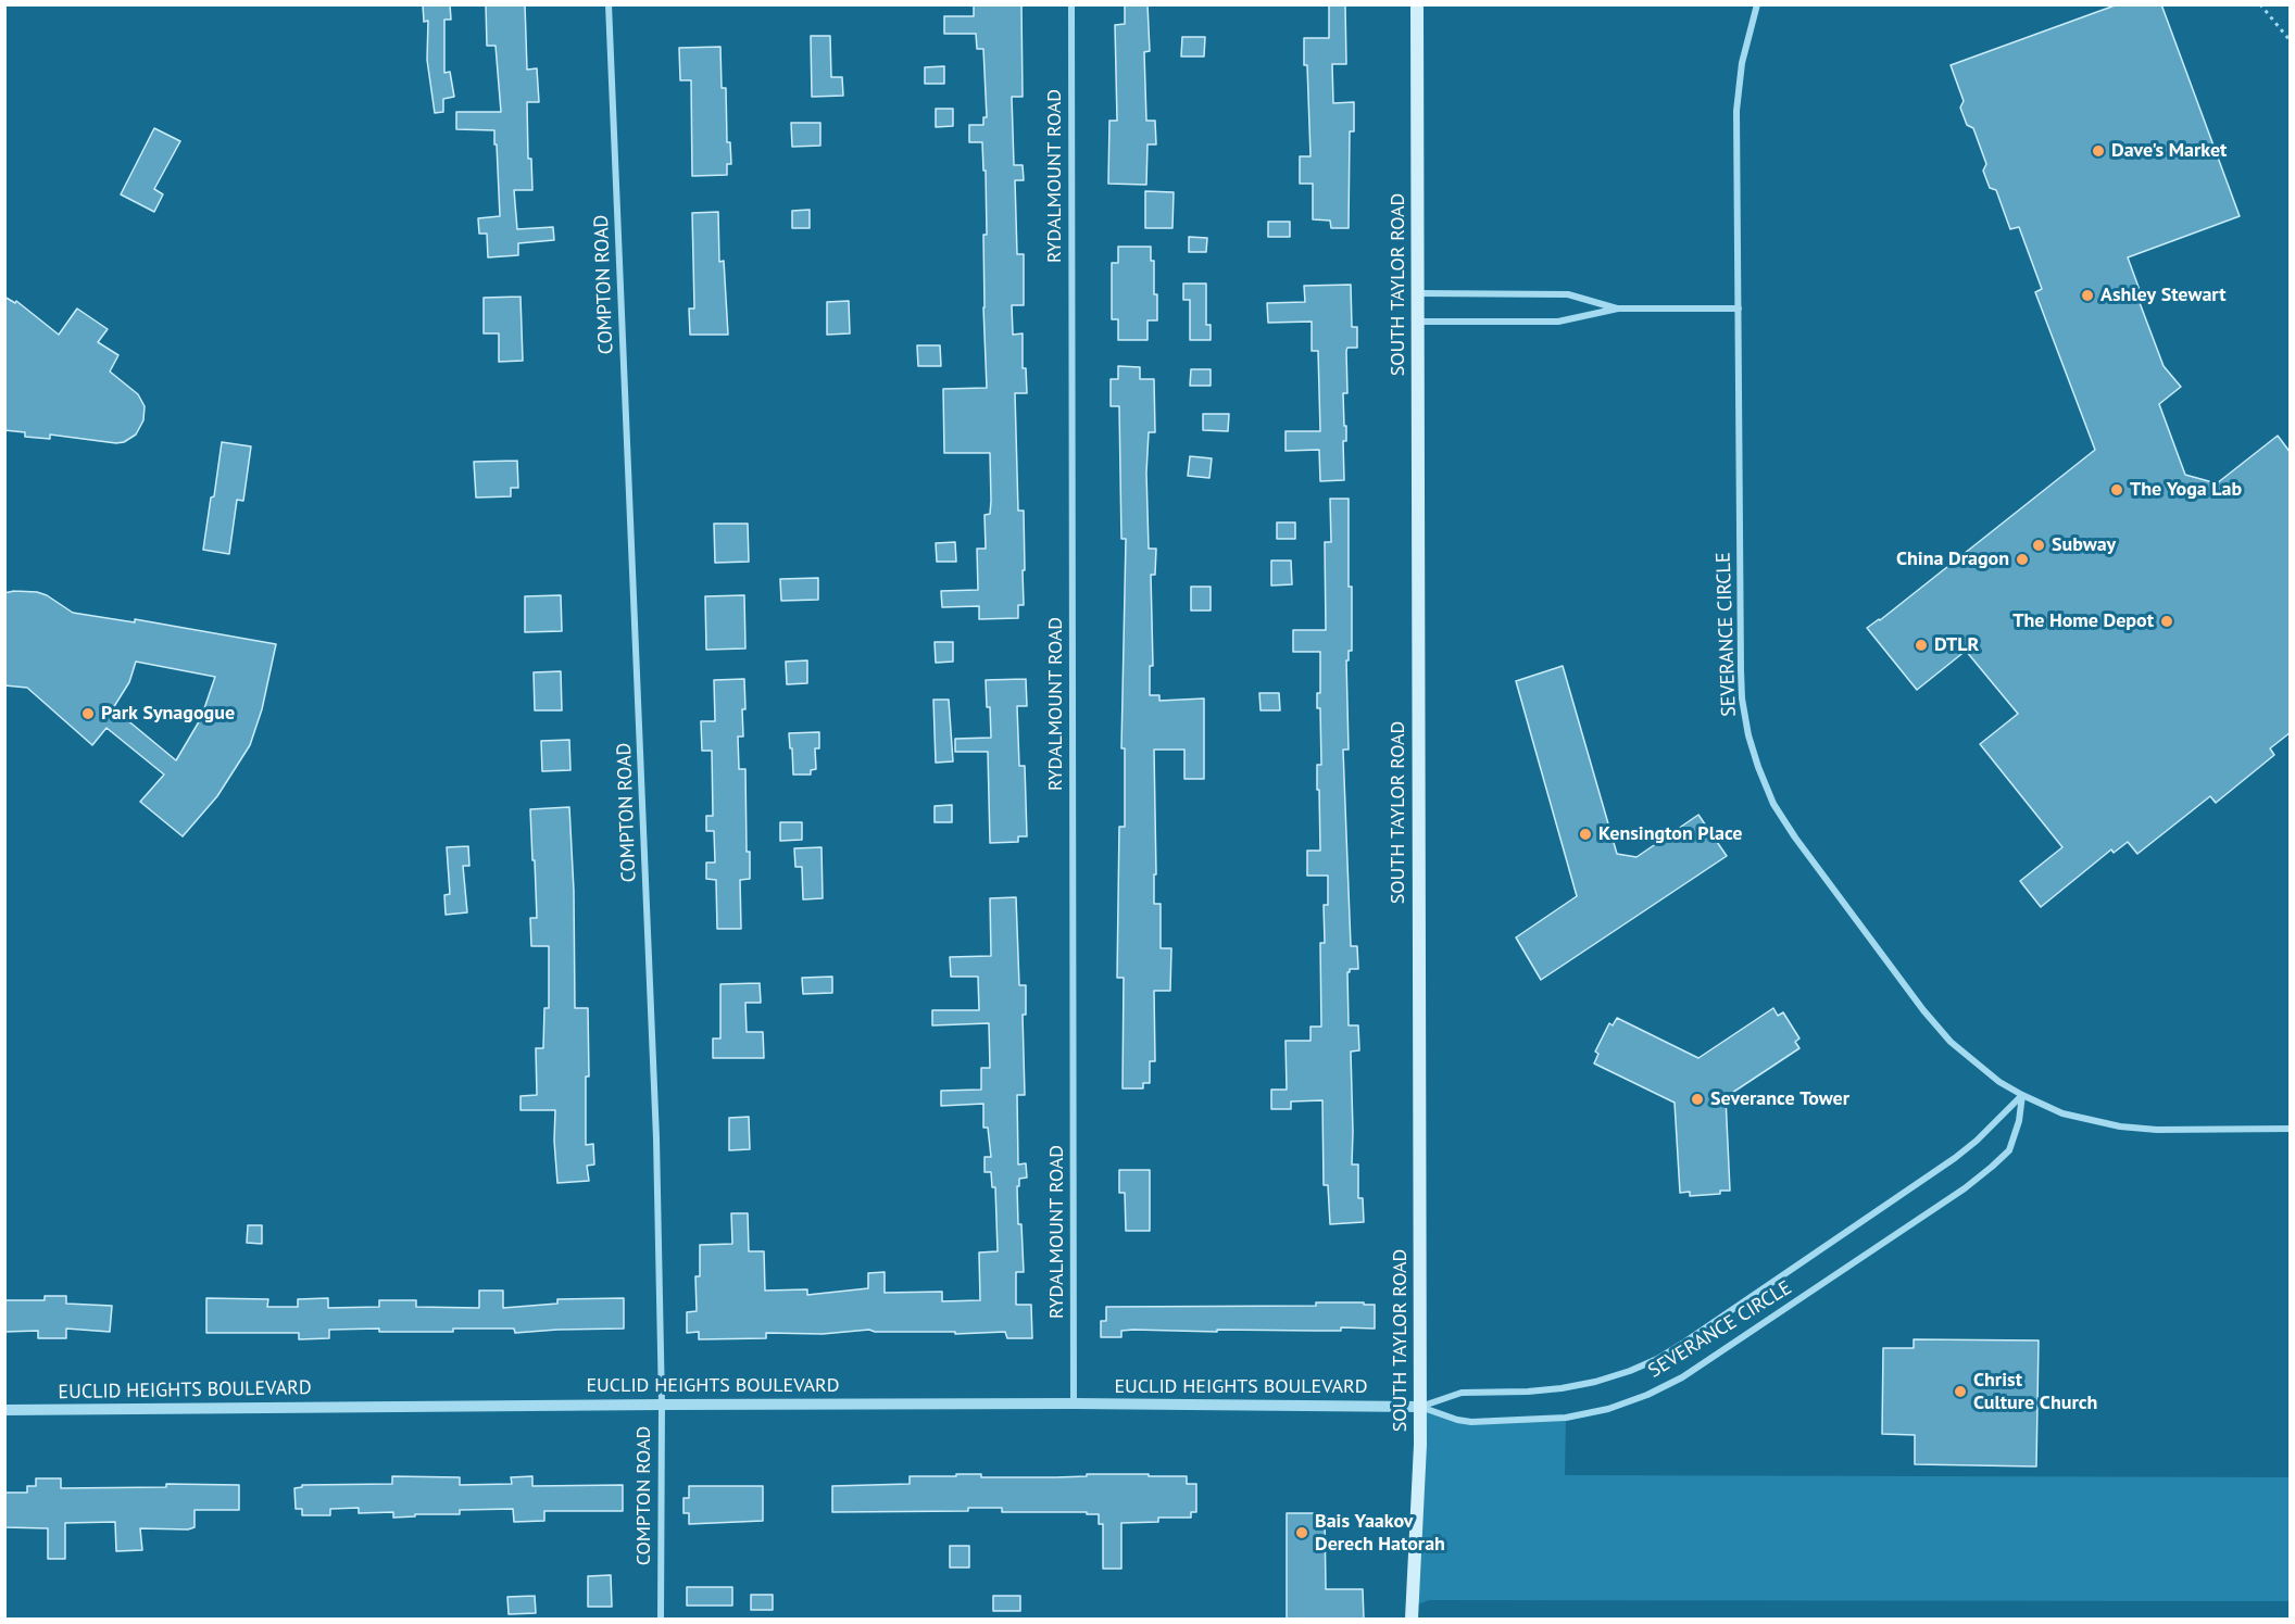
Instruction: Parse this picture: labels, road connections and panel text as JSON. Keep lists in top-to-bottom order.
{
  "streets": {
    "main road": ["SOUTH TAYLOR ROAD"],
    "street": [
      "RYDALMOUNT ROAD",
      "COMPTON ROAD",
      "SEVERANCE CIRCLE",
      "EUCLID HEIGHTS BOULEVARD"
    ]
  },
  "crossings": [
    ["RYDALMOUNT ROAD", "EUCLID HEIGHTS BOULEVARD"],
    ["COMPTON ROAD", "EUCLID HEIGHTS BOULEVARD"],
    ["SOUTH TAYLOR ROAD", "SEVERANCE CIRCLE"],
    ["SOUTH TAYLOR ROAD", "EUCLID HEIGHTS BOULEVARD"],
    ["SEVERANCE CIRCLE", "EUCLID HEIGHTS BOULEVARD"]
  ],
  "places": [
    "Dave's Market",
    "Ashley Stewart",
    "The Yoga Lab",
    "Subway",
    "China Dragon",
    "The Home Depot",
    "DTLR",
    "Park Synagogue",
    "Kensington Place",
    "Severance Tower",
    "Christ Culture Church",
    "Bais Yaakov Derech Hatorah"
  ]
}
